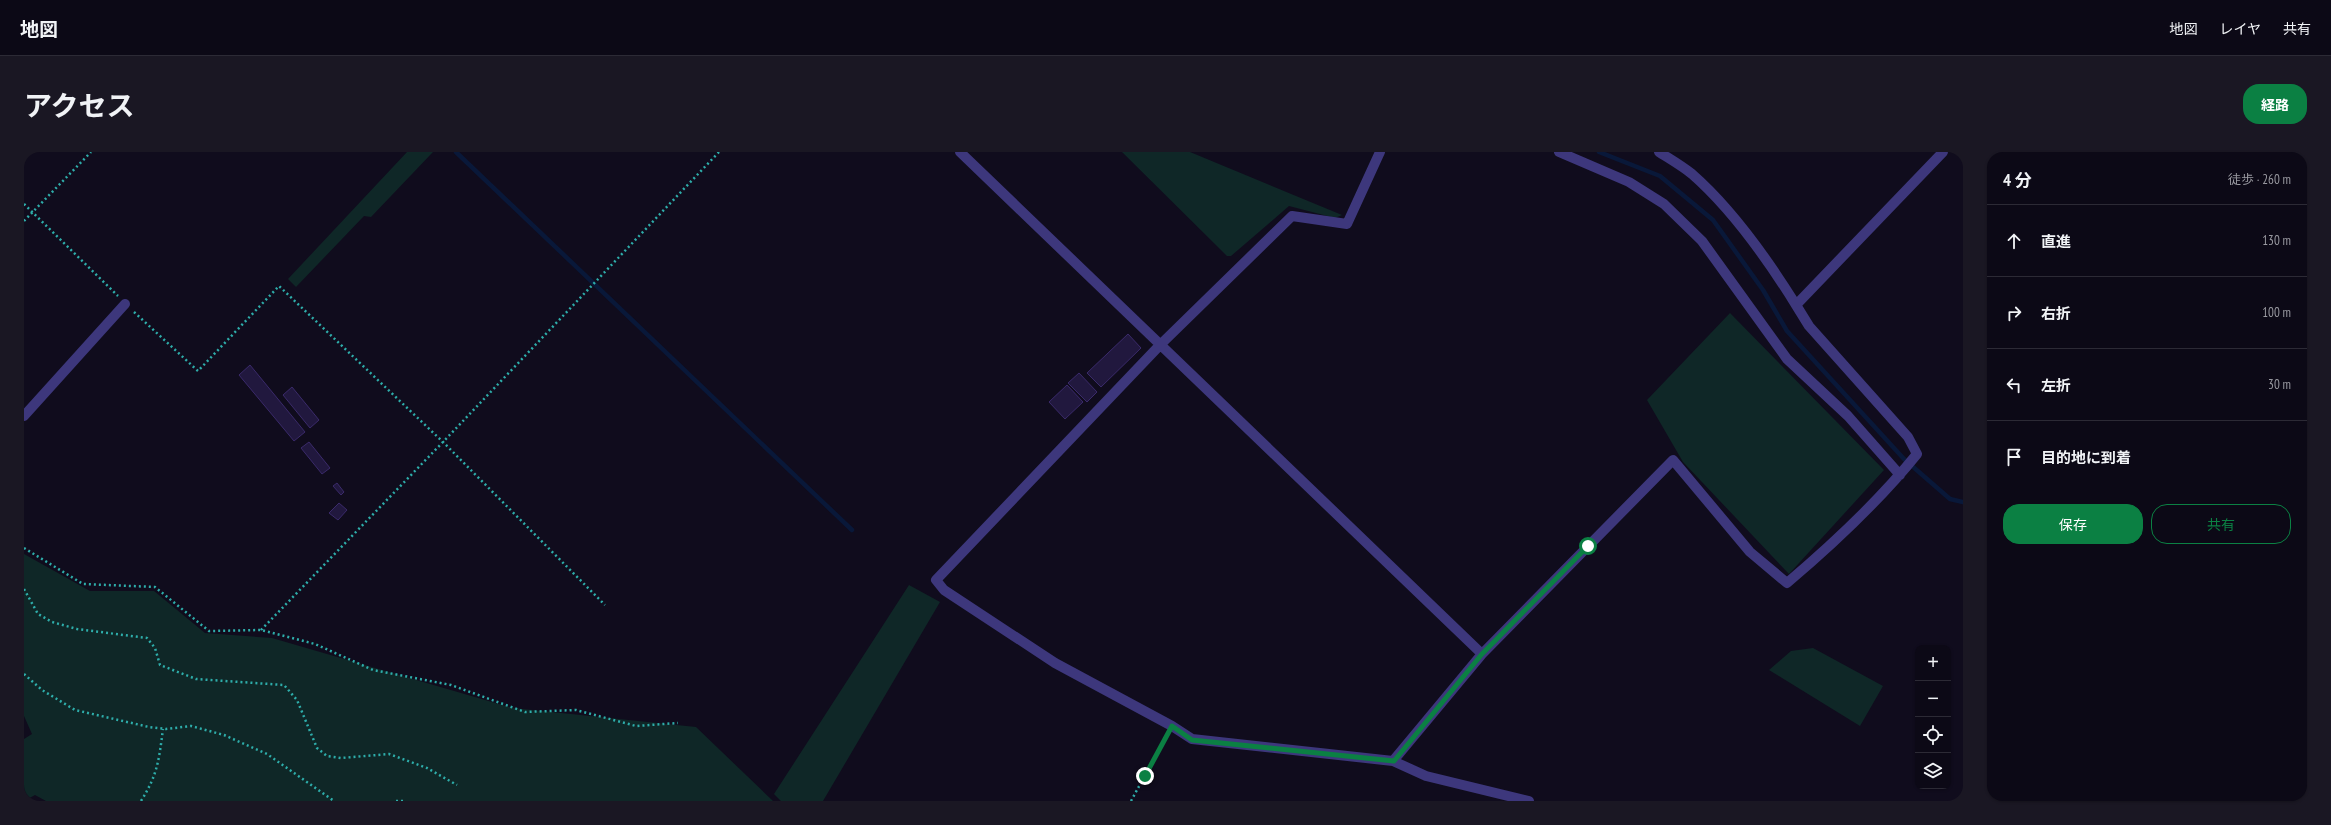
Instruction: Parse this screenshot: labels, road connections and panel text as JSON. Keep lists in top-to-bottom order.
{
  "page": {
    "header": "地図",
    "nav": ["地図", "レイヤ", "共有"],
    "title": "アクセス",
    "buttons": [
      "経路",
      ["保存", "共有"]
    ],
    "heading": ["4 分", "徒歩 · 260 m"],
    "list": [
      ["直進", "130 m"],
      ["右折", "100 m"],
      ["左折", "30 m"],
      "目的地に到着"
    ],
    "map_buttons": ["+", "−"]
  }
}
